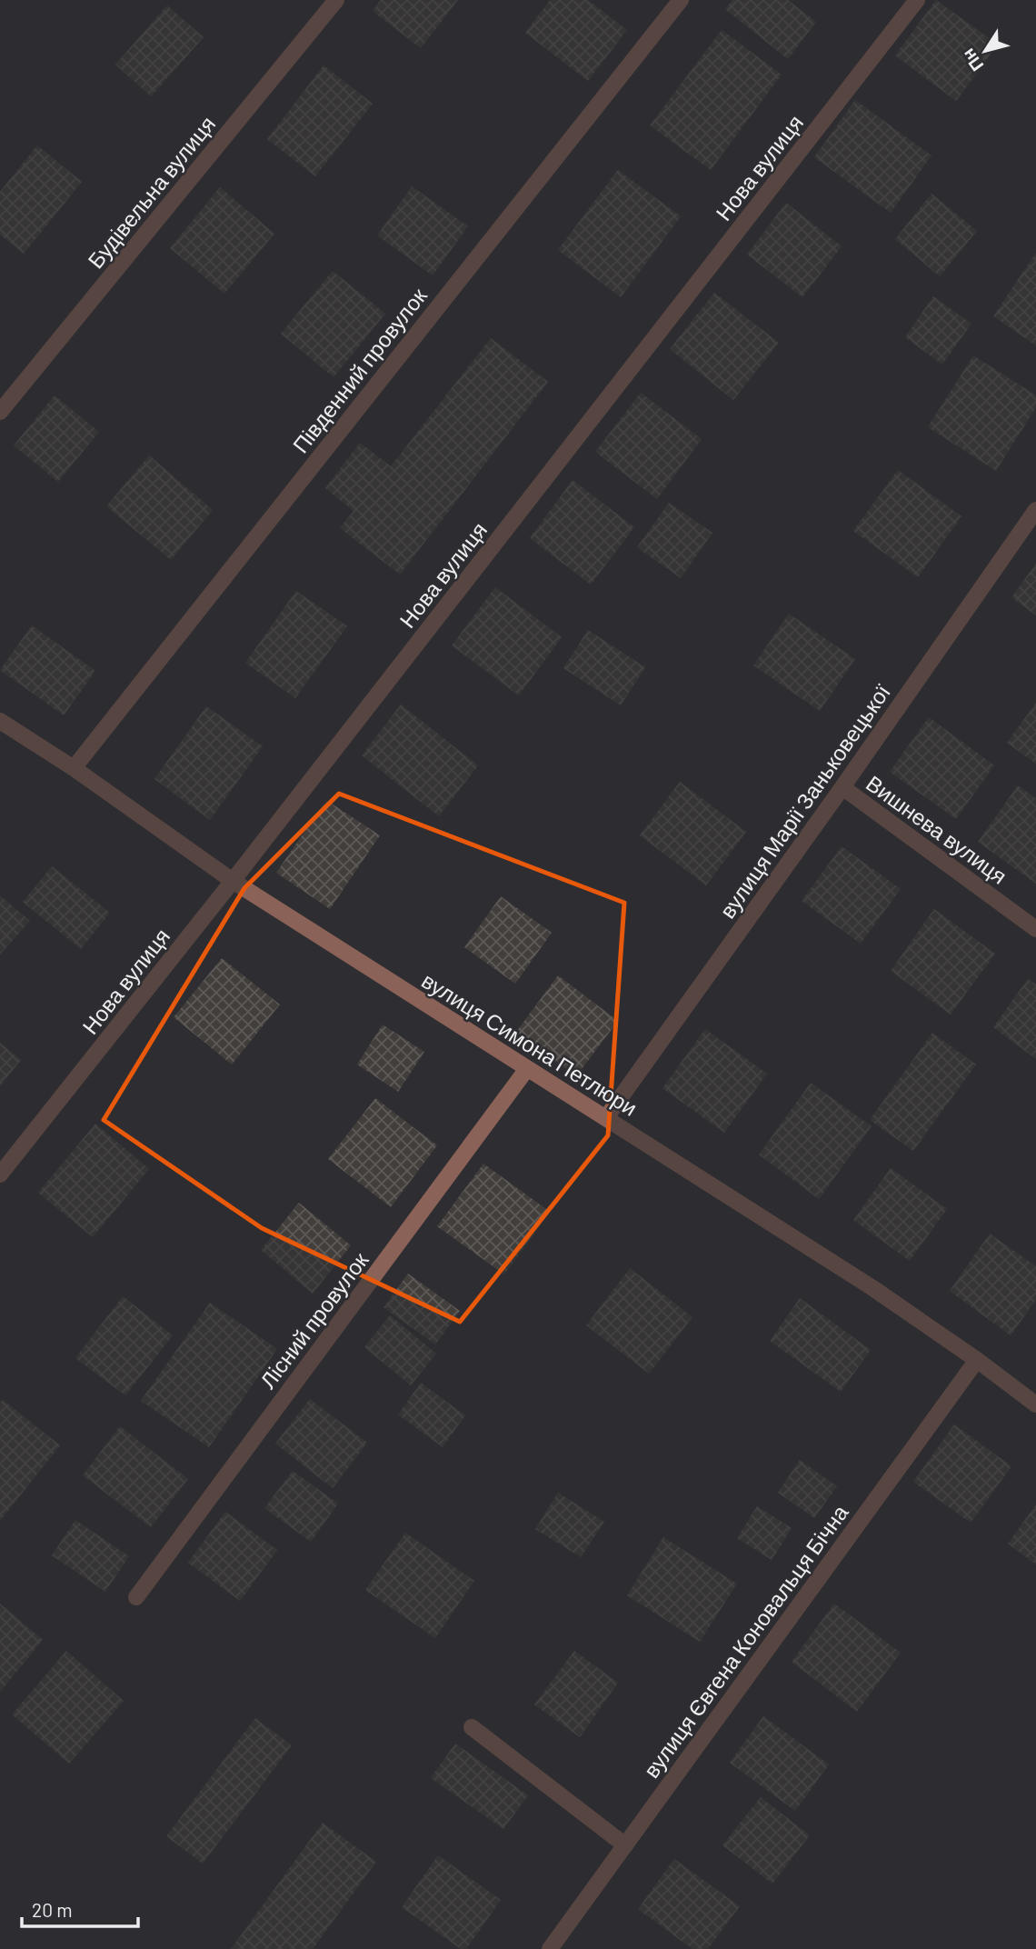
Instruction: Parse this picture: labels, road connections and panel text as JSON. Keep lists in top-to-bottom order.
{
  "streets": {
    "street": [
      "Нова вулиця",
      "Будівельна вулиця",
      "Південний провулок",
      "вулиця Марії Заньковецької",
      "Вишнева вулиця",
      "вулиця Симона Петлюри",
      "Лісний провулок",
      "вулиця Євгена Коновальця Бічна"
    ]
  },
  "crossings": [
    ["Нова вулиця", "вулиця Симона Петлюри"],
    ["Південний провулок", "вулиця Симона Петлюри"],
    ["вулиця Марії Заньковецької", "Вишнева вулиця"],
    ["вулиця Марії Заньковецької", "вулиця Симона Петлюри"],
    ["вулиця Симона Петлюри", "Лісний провулок"],
    ["вулиця Симона Петлюри", "вулиця Євгена Коновальця Бічна"]
  ],
  "scale_bar": "20 m",
  "north": "bottom left"
}
